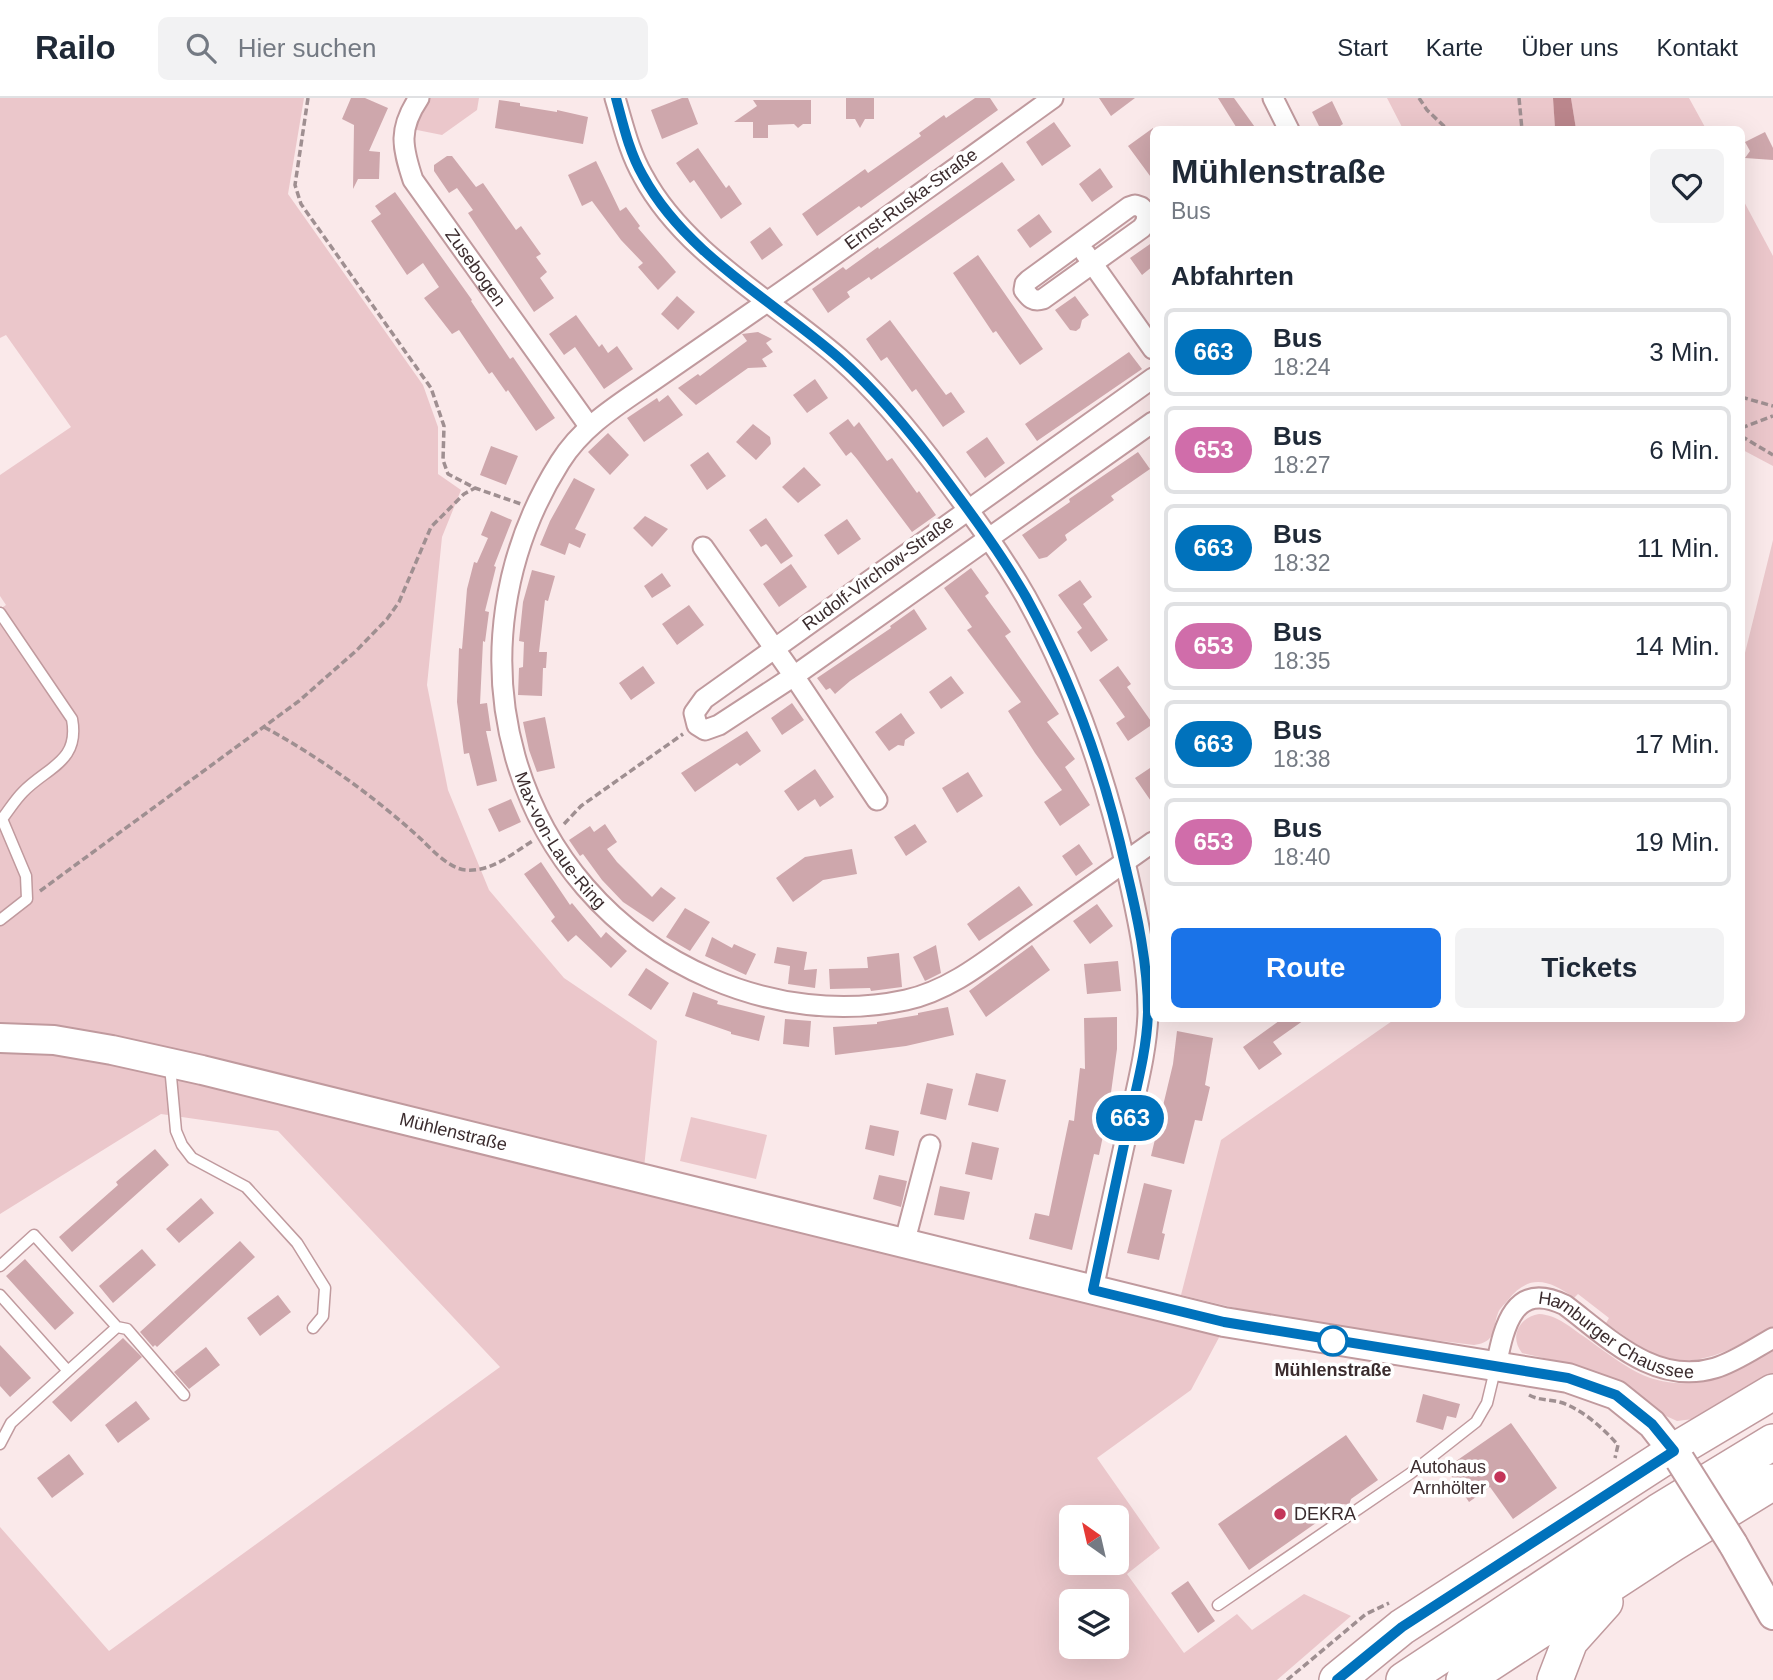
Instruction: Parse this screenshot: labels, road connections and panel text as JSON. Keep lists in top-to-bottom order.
{
  "streets": {
    "street": [
      "Ernst-Ruska-Straße",
      "Zusebogen",
      "Rudolf-Virchow-Straße",
      "Max-von-Laue-Ring",
      "Mühlenstraße",
      "Hamburger Chaussee"
    ]
  },
  "crossings": [
    ["Ernst-Ruska-Straße", "Max-von-Laue-Ring"],
    ["Zusebogen", "Max-von-Laue-Ring"],
    ["Mühlenstraße", "Hamburger Chaussee"]
  ],
  "places": ["Mühlenstraße", "Autohaus Arnhölter", "DEKRA"],
  "lines": ["bus line 663"],
  "north": "top left",
  "page": {
    "header": "Railo",
    "search": "Hier suchen",
    "nav": [
      "Start",
      "Karte",
      "Über uns",
      "Kontakt"
    ],
    "on_map": "663",
    "heading": [
      ["Mühlenstraße", "Bus"],
      "Abfahrten"
    ],
    "list": [
      {
        "mark": "663",
        "name": "Bus",
        "note": "18:24",
        "value": "3 Min."
      },
      {
        "mark": "653",
        "name": "Bus",
        "note": "18:27",
        "value": "6 Min."
      },
      {
        "mark": "663",
        "name": "Bus",
        "note": "18:32",
        "value": "11 Min."
      },
      {
        "mark": "653",
        "name": "Bus",
        "note": "18:35",
        "value": "14 Min."
      },
      {
        "mark": "663",
        "name": "Bus",
        "note": "18:38",
        "value": "17 Min."
      },
      {
        "mark": "653",
        "name": "Bus",
        "note": "18:40",
        "value": "19 Min."
      }
    ],
    "buttons": ["Route", "Tickets"]
  }
}
